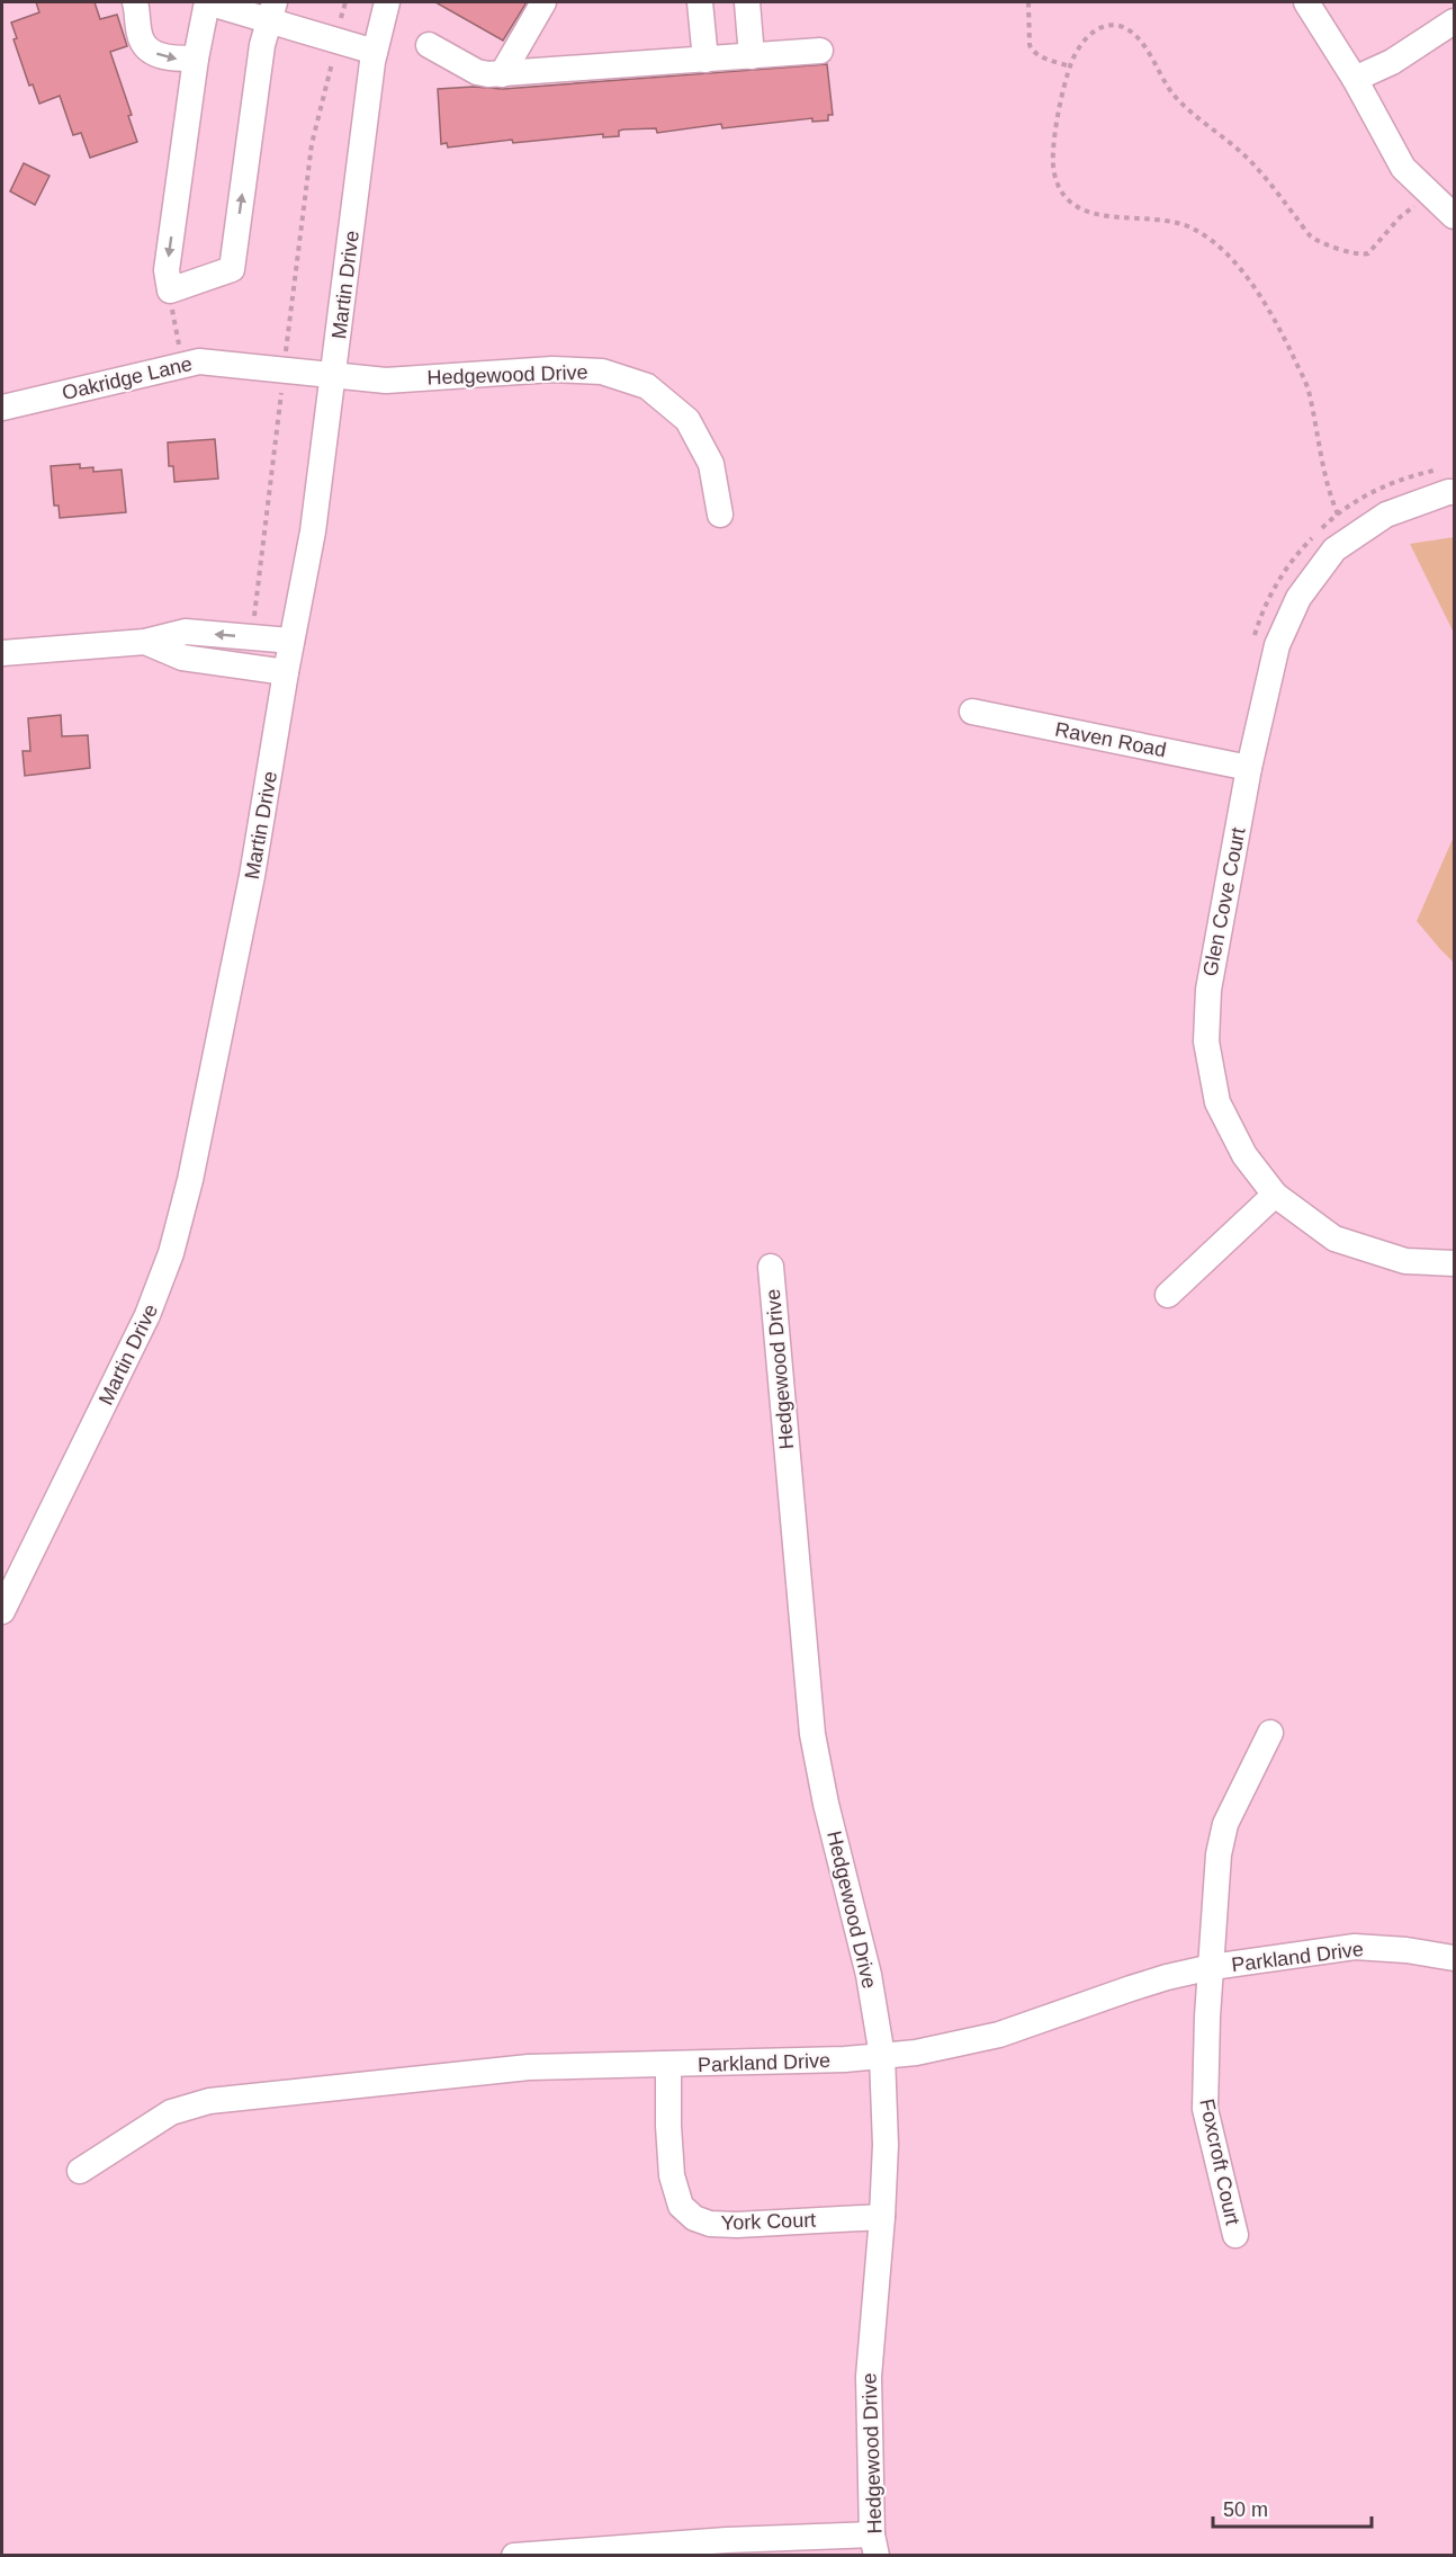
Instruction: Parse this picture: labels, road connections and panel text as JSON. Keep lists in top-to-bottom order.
{
  "streets": {
    "street": [
      "Martin Drive",
      "Hedgewood Drive",
      "Oakridge Lane",
      "Raven Road",
      "Glen Cove Court",
      "Parkland Drive",
      "Foxcroft Court",
      "York Court"
    ]
  },
  "crossings": [
    ["Martin Drive", "Hedgewood Drive"],
    ["Martin Drive", "Oakridge Lane"],
    ["Hedgewood Drive", "Oakridge Lane"],
    ["Hedgewood Drive", "Parkland Drive"],
    ["Hedgewood Drive", "York Court"],
    ["Raven Road", "Glen Cove Court"],
    ["Parkland Drive", "Foxcroft Court"],
    ["Parkland Drive", "York Court"]
  ],
  "scale_bar": "50 m"
}
